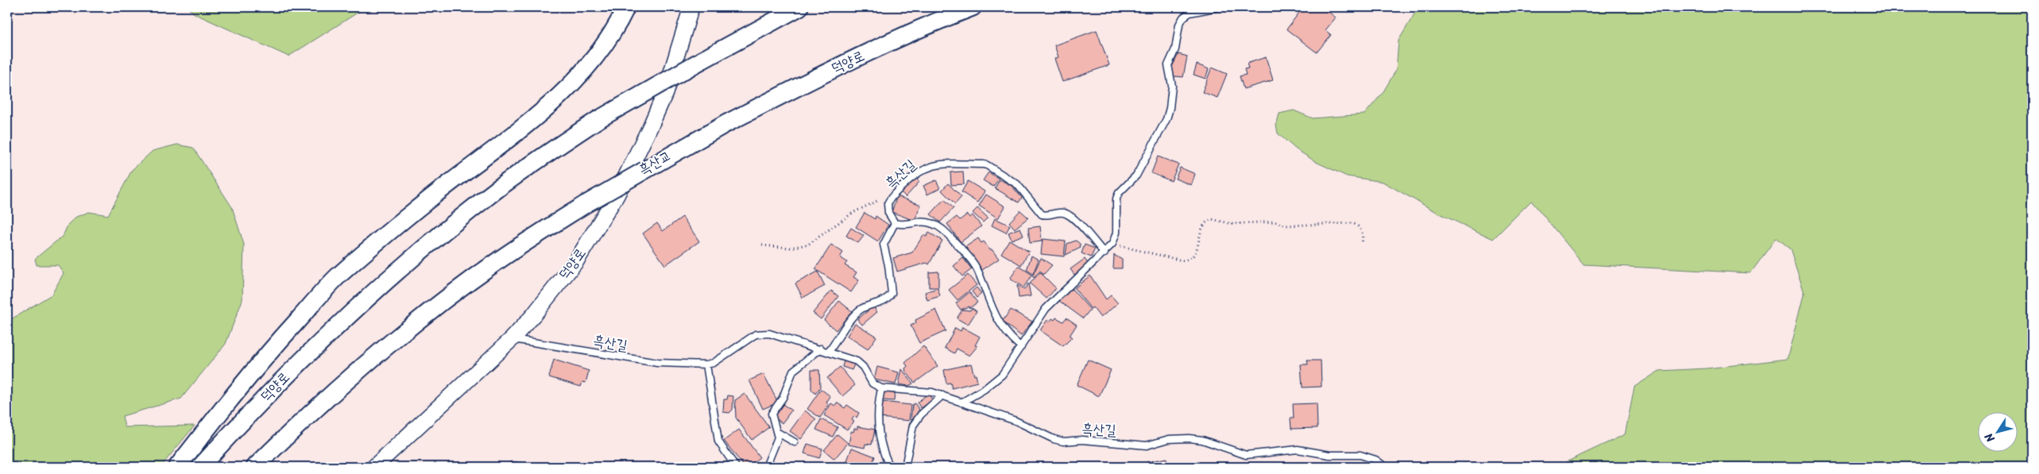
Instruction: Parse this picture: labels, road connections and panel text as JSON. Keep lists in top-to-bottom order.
{
  "streets": {
    "main road": ["덕양로", "흑산교"],
    "lane": ["흑산길"]
  },
  "crossings": [
    ["덕양로", "흑산교"],
    ["덕양로", "흑산길"]
  ],
  "north": "bottom left"
}
